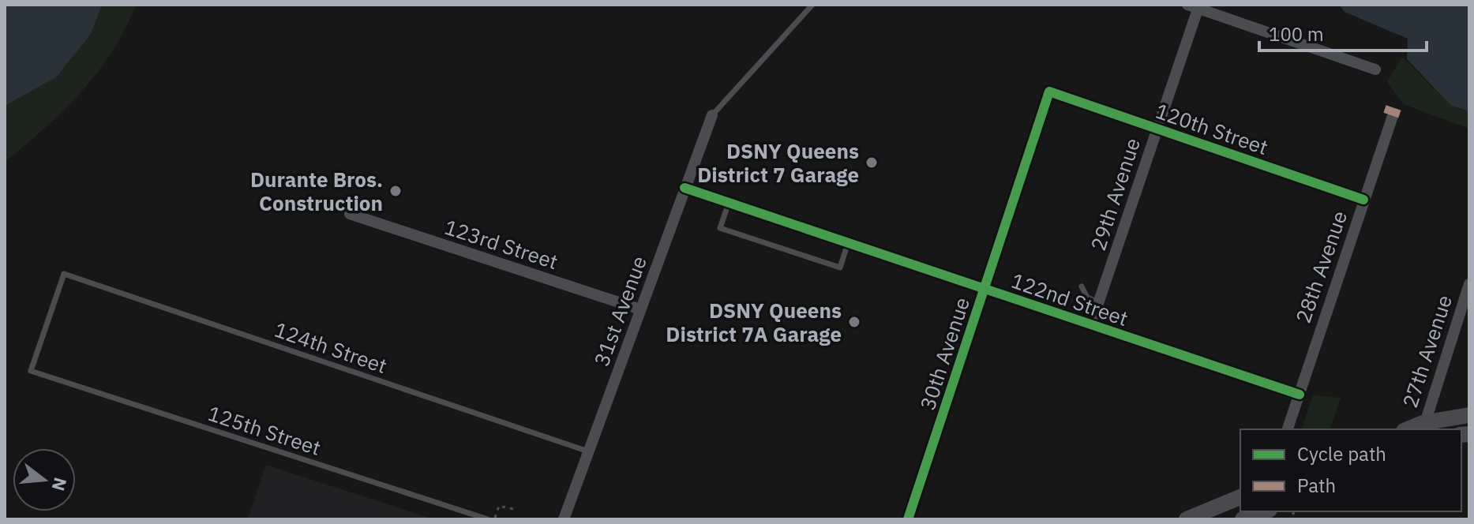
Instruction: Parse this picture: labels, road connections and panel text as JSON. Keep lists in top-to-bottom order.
{
  "streets": {
    "street": [
      "120th Street",
      "29th Avenue",
      "123rd Street",
      "28th Avenue",
      "122nd Street",
      "31st Avenue",
      "27th Avenue",
      "30th Avenue"
    ],
    "lane": ["124th Street", "125th Street"]
  },
  "crossings": [
    ["120th Street", "29th Avenue"],
    ["120th Street", "28th Avenue"],
    ["120th Street", "30th Avenue"],
    ["29th Avenue", "122nd Street"],
    ["123rd Street", "31st Avenue"],
    ["28th Avenue", "122nd Street"],
    ["122nd Street", "31st Avenue"],
    ["122nd Street", "30th Avenue"],
    ["31st Avenue", "124th Street"],
    ["124th Street", "125th Street"]
  ],
  "places": ["DSNY Queens District 7 Garage", "Durante Bros. Construction", "DSNY Queens District 7A Garage"],
  "legend": ["Cycle path", "Path"],
  "scale_bar": "100 m",
  "north": "right"
}
